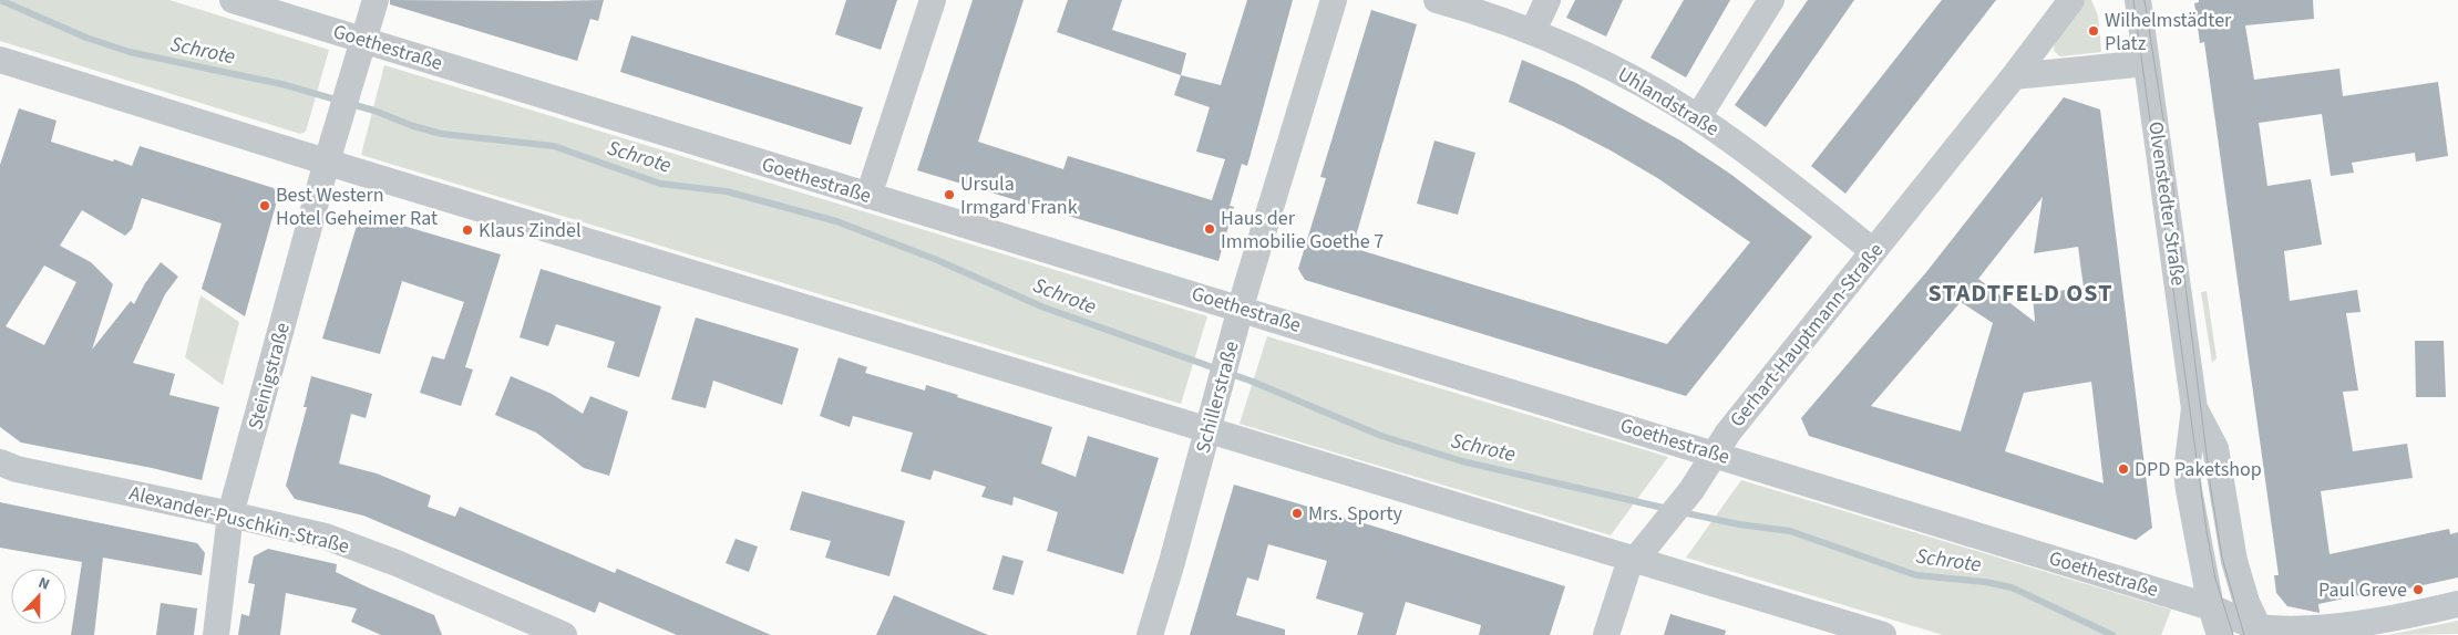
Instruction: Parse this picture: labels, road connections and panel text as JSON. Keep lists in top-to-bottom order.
{
  "streets": {
    "street": [
      "Goethestraße",
      "Uhlandstraße",
      "Olvenstedter Straße",
      "Gerhart-Hauptmann-Straße",
      "Steinigstraße",
      "Schillerstraße",
      "Alexander-Puschkin-Straße"
    ]
  },
  "crossings": [
    ["Goethestraße", "Olvenstedter Straße"],
    ["Goethestraße", "Gerhart-Hauptmann-Straße"],
    ["Goethestraße", "Steinigstraße"],
    ["Goethestraße", "Schillerstraße"],
    ["Uhlandstraße", "Gerhart-Hauptmann-Straße"],
    ["Steinigstraße", "Alexander-Puschkin-Straße"]
  ],
  "districts": ["STADTFELD OST"],
  "water": ["Schrote"],
  "places": [
    "Wilhelmstädter Platz",
    "Ursula Irmgard Frank",
    "Best Western Hotel Geheimer Rat",
    "Haus der Immobilie Goethe 7",
    "Klaus Zindel",
    "DPD Paketshop",
    "Mrs. Sporty",
    "Paul Greve"
  ],
  "north": "top"
}
